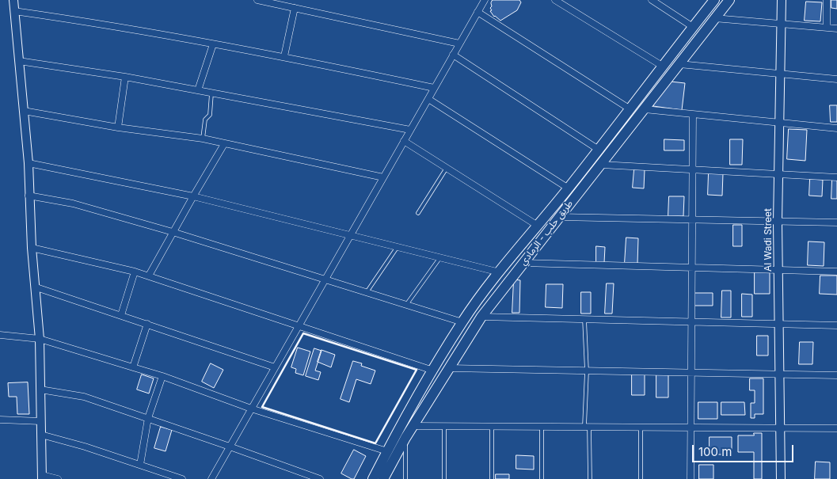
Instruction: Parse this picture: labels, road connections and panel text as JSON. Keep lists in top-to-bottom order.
{
  "streets": {
    "highway": ["طريق حلب - الرمادي"],
    "street": ["Al Wadi Street"]
  },
  "scale_bar": "100 m"
}
